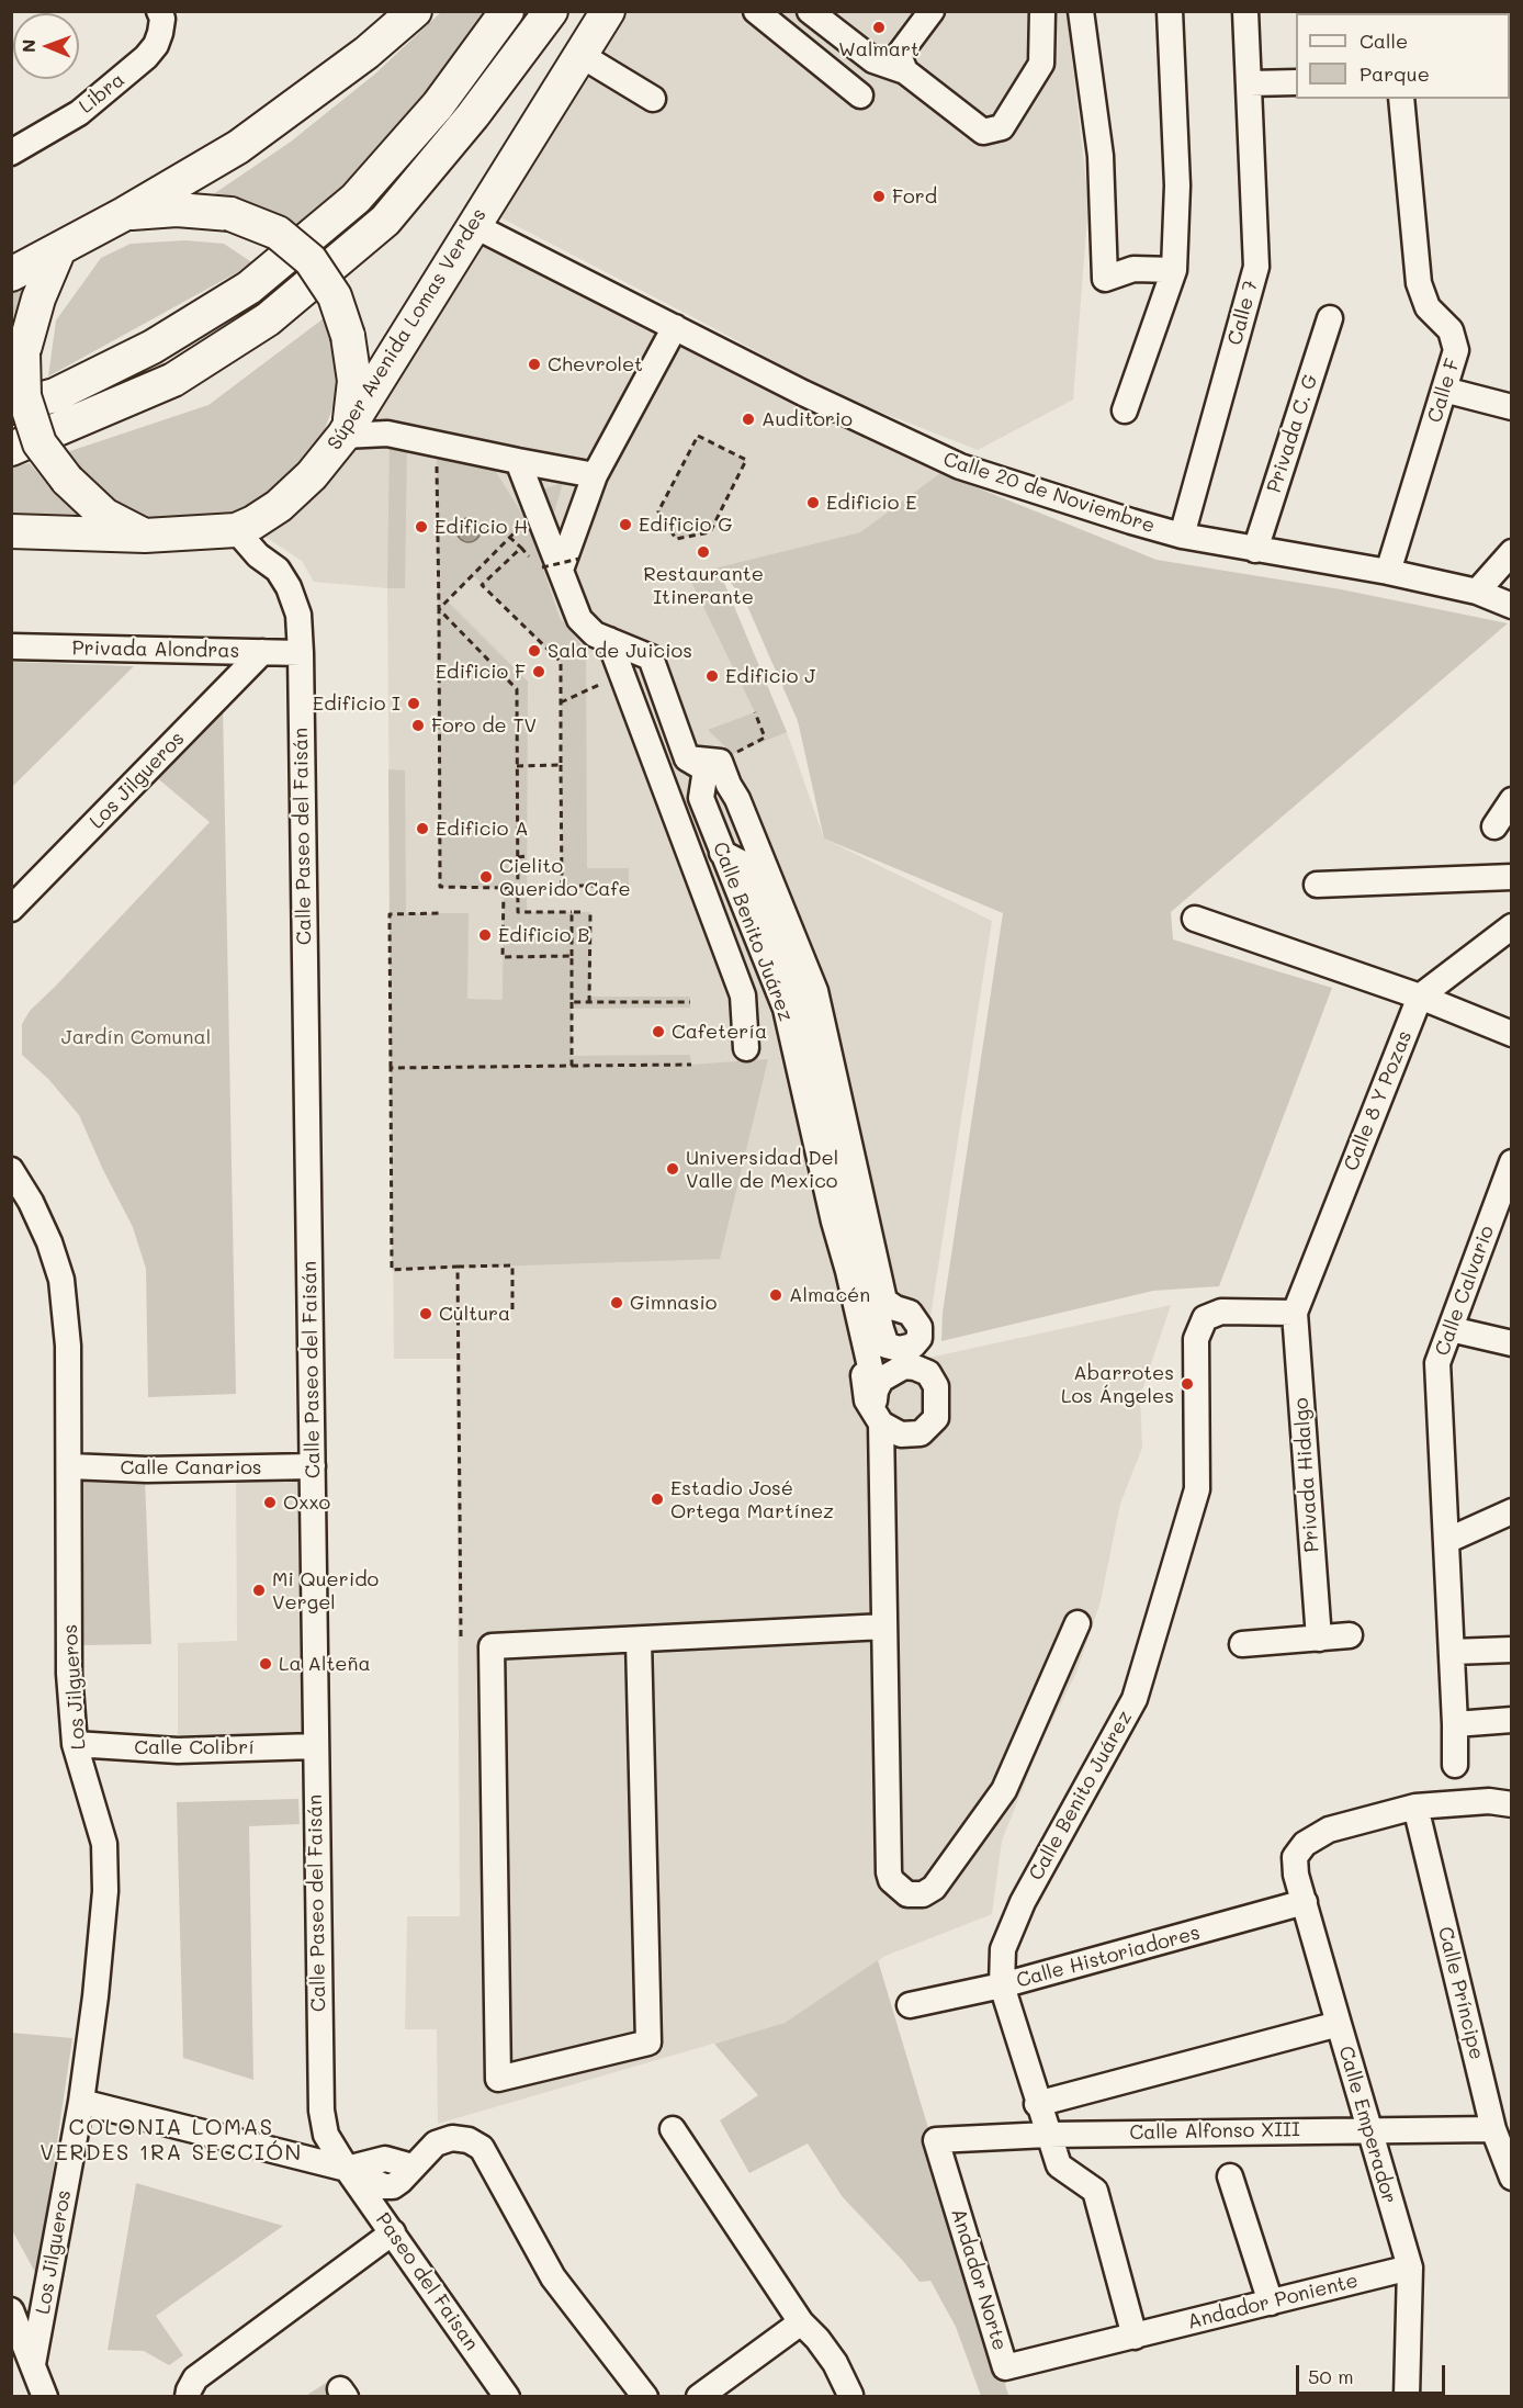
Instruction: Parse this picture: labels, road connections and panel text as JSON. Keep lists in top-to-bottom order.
{
  "streets": {
    "main road": ["Súper Avenida Lomas Verdes"],
    "street": [
      "Libra",
      "Calle 7",
      "Calle F",
      "Privada C. G",
      "Calle 20 de Noviembre",
      "Privada Alondras",
      "Los Jilgueros",
      "Calle Paseo del Faisán",
      "Calle Benito Juárez",
      "Calle 8 Y Pozas",
      "Calle Calvario",
      "Calle Canarios",
      "Privada Hidalgo",
      "Calle Colibrí",
      "Calle Historiadores",
      "Calle Príncipe",
      "Calle Emperador",
      "Calle Alfonso XIII",
      "Andador Norte",
      "Paseo del Faisan",
      "Andador Poniente"
    ]
  },
  "crossings": [
    ["Calle 7", "Calle 20 de Noviembre"],
    ["Súper Avenida Lomas Verdes", "Calle 20 de Noviembre"],
    ["Súper Avenida Lomas Verdes", "Calle Paseo del Faisán"],
    ["Calle F", "Calle 20 de Noviembre"],
    ["Privada C. G", "Calle 20 de Noviembre"],
    ["Privada Alondras", "Los Jilgueros"],
    ["Privada Alondras", "Calle Paseo del Faisán"],
    ["Los Jilgueros", "Calle Canarios"],
    ["Los Jilgueros", "Calle Colibrí"],
    ["Calle Paseo del Faisán", "Calle Canarios"],
    ["Calle Paseo del Faisán", "Calle Colibrí"],
    ["Calle Paseo del Faisán", "Paseo del Faisan"],
    ["Calle Benito Juárez", "Calle 8 Y Pozas"],
    ["Calle Benito Juárez", "Privada Hidalgo"],
    ["Calle Benito Juárez", "Calle Historiadores"],
    ["Calle Benito Juárez", "Calle Alfonso XIII"],
    ["Calle Benito Juárez", "Andador Norte"],
    ["Calle Benito Juárez", "Andador Poniente"],
    ["Calle 8 Y Pozas", "Privada Hidalgo"],
    ["Calle Historiadores", "Calle Emperador"],
    ["Calle Príncipe", "Calle Emperador"],
    ["Calle Príncipe", "Calle Alfonso XIII"],
    ["Calle Emperador", "Calle Alfonso XIII"],
    ["Calle Emperador", "Andador Poniente"],
    ["Calle Alfonso XIII", "Andador Norte"],
    ["Andador Norte", "Andador Poniente"]
  ],
  "districts": ["COLONIA LOMAS VERDES 1RA SECCIÓN"],
  "parks": ["Jardín Comunal"],
  "places": [
    "Walmart",
    "Ford",
    "Chevrolet",
    "Auditorio",
    "Edificio E",
    "Edificio G",
    "Edificio H",
    "Restaurante Itinerante",
    "Sala de Juicios",
    "Edificio F",
    "Edificio J",
    "Edificio I",
    "Foro de TV",
    "Edificio A",
    "Cielito Querido Cafe",
    "Edificio B",
    "Cafetería",
    "Universidad Del Valle de Mexico",
    "Almacén",
    "Gimnasio",
    "Cultura",
    "Abarrotes Los Ángeles",
    "Estadio José Ortega Martínez",
    "Oxxo",
    "Mi Querido Vergel",
    "La Alteña"
  ],
  "legend": ["Calle", "Parque"],
  "scale_bar": "50 m",
  "north": "left"
}
